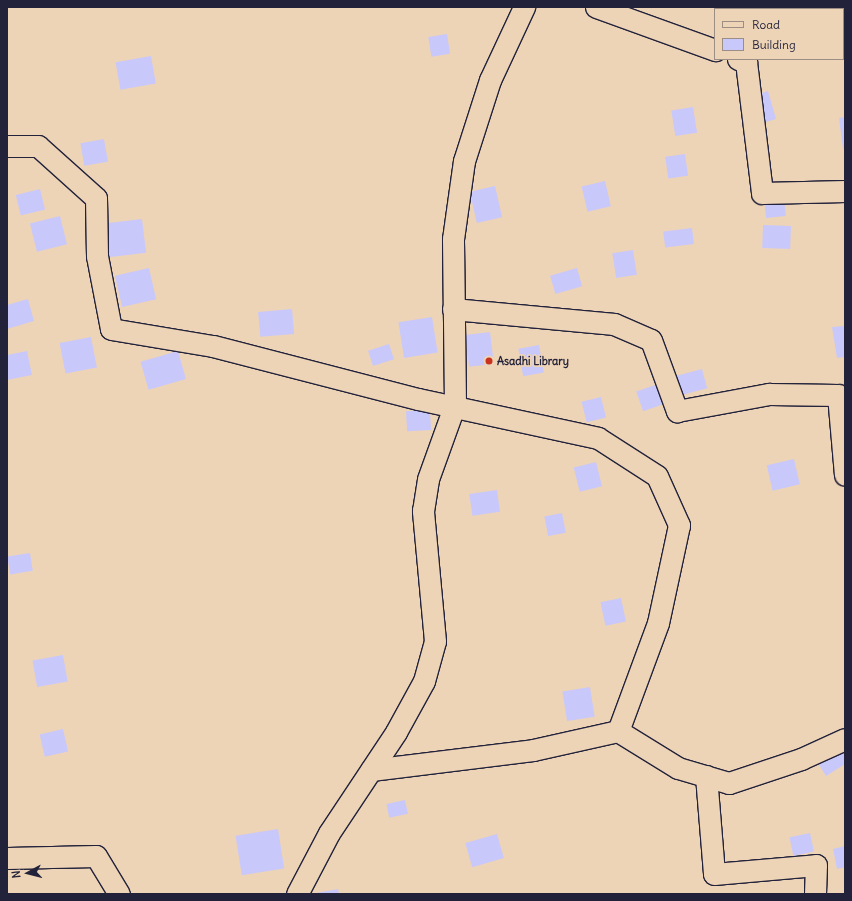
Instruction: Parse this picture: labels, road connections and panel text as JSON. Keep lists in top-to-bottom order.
{
  "places": ["Asadhi Library"],
  "legend": ["Road", "Building"],
  "north": "left"
}
